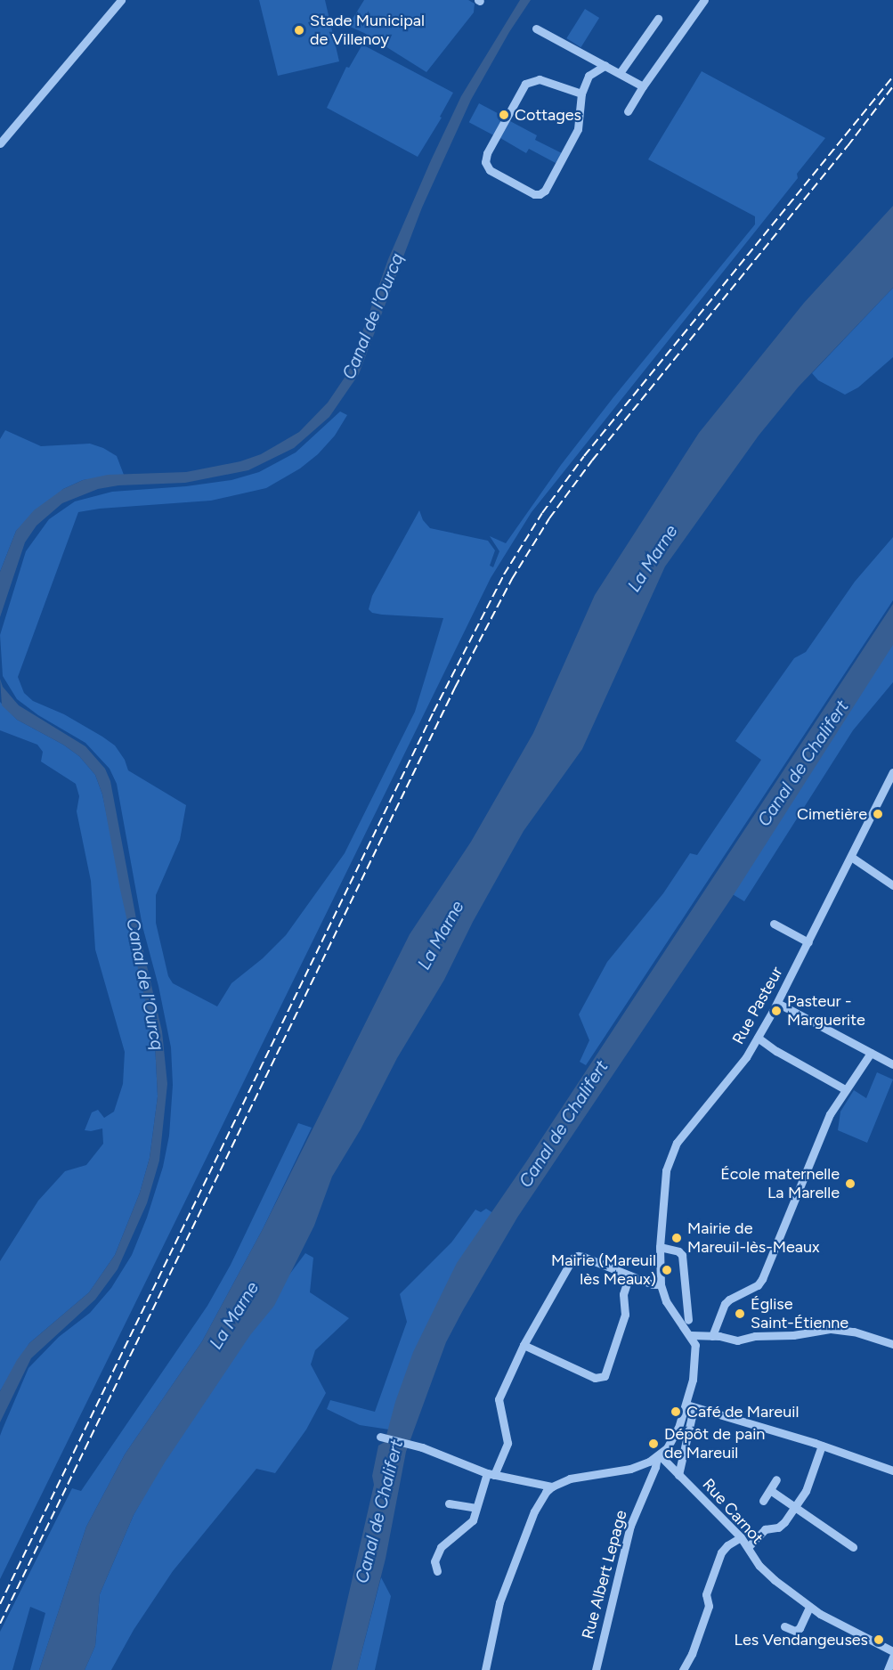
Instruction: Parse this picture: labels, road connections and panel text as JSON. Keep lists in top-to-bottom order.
{
  "streets": {
    "street": ["Rue Pasteur", "Rue Carnot", "Rue Albert Lepage"]
  },
  "crossings": [
    ["Rue Carnot", "Rue Albert Lepage"]
  ],
  "water": ["Canal de l'Ourcq", "La Marne", "Canal de Chalifert"],
  "places": [
    "Stade Municipal de Villenoy",
    "Cottages",
    "Cimetière",
    "Pasteur - Marguerite",
    "École maternelle La Marelle",
    "Mairie de Mareuil-lès-Meaux",
    "Mairie (Mareuil lès Meaux)",
    "Église Saint-Étienne",
    "Café de Mareuil",
    "Dépôt de pain de Mareuil",
    "Les Vendangeuses"
  ]
}
